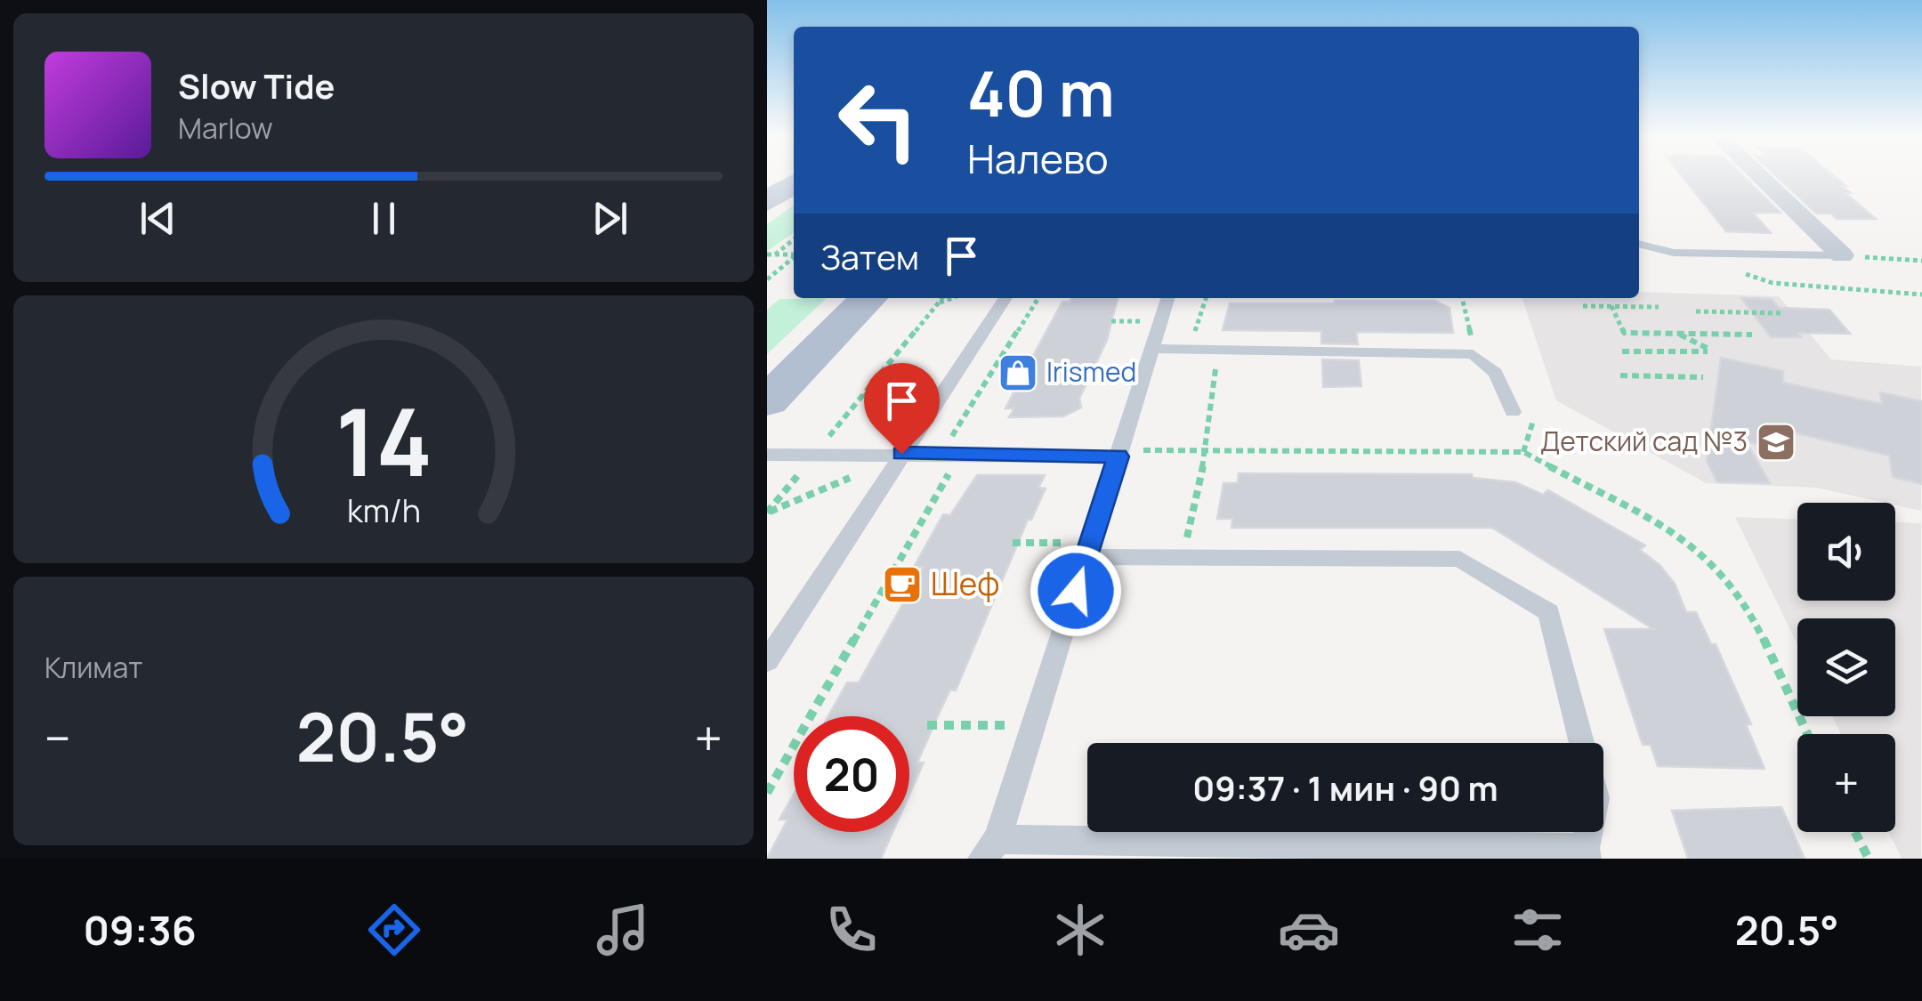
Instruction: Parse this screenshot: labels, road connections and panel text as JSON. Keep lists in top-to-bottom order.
{
  "places": {
    "shop": ["Irismed"],
    "school or university": ["Детский сад №3"],
    "cafe": ["Шеф"]
  },
  "page": {
    "turn": ["40 m", "Налево"],
    "song": ["Slow Tide", "Marlow"],
    "then": "Затем",
    "map_buttons": "+",
    "tile": "Климат",
    "heat": ["−", "20.5°", "+"],
    "limit": "20",
    "trip": "09:37 · 1 мин · 90 m",
    "tabs": ["09:36", "20.5°"],
    "gauge": ["14", "km/h"]
  }
}
